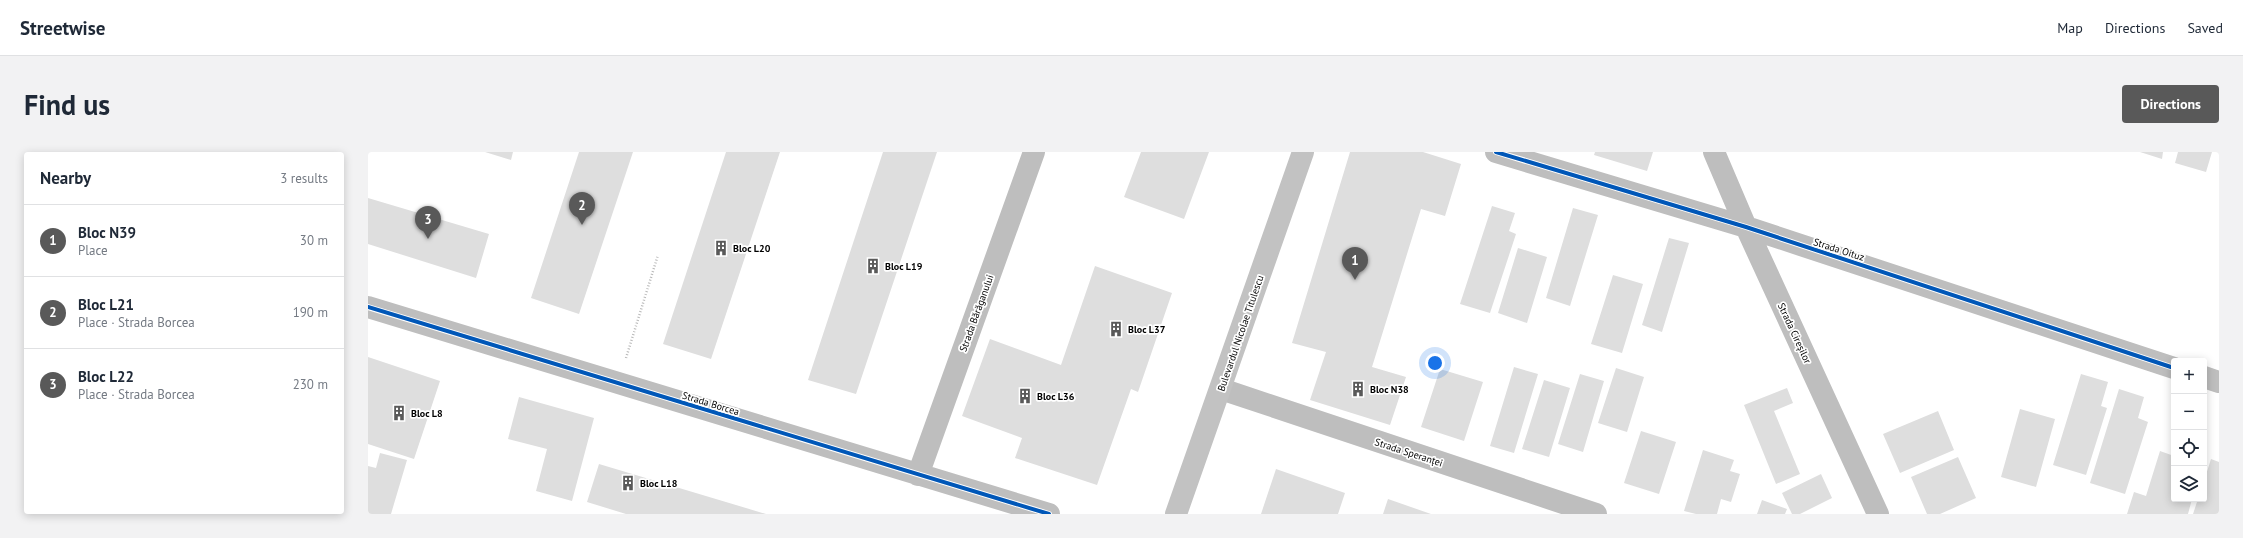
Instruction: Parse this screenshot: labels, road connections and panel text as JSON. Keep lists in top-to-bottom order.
{
  "streets": {
    "main road": ["Bulevardul Nicolae Titulescu"],
    "street": [
      "Strada Oituz",
      "Strada Bărăganului",
      "Strada Cireșilor",
      "Strada Borcea",
      "Strada Speranței"
    ]
  },
  "crossings": [
    ["Strada Oituz", "Strada Cireșilor"],
    ["Strada Bărăganului", "Strada Borcea"],
    ["Bulevardul Nicolae Titulescu", "Strada Speranței"]
  ],
  "places": {
    "building": [
      "Bloc L20",
      "Bloc L19",
      "Bloc L37",
      "Bloc N38",
      "Bloc L36",
      "Bloc L8",
      "Bloc L18"
    ]
  },
  "page": {
    "header": "Streetwise",
    "nav": ["Map", "Directions", "Saved"],
    "buttons": "Directions",
    "title": "Find us",
    "heading": ["Nearby", "3 results"],
    "pins": ["2", "3", "1"],
    "list": [
      {
        "mark": "1",
        "name": "Bloc N39",
        "note": "Place",
        "value": "30 m"
      },
      {
        "mark": "2",
        "name": "Bloc L21",
        "note": "Place · Strada Borcea",
        "value": "190 m"
      },
      {
        "mark": "3",
        "name": "Bloc L22",
        "note": "Place · Strada Borcea",
        "value": "230 m"
      }
    ],
    "map_buttons": ["+", "−"]
  }
}
